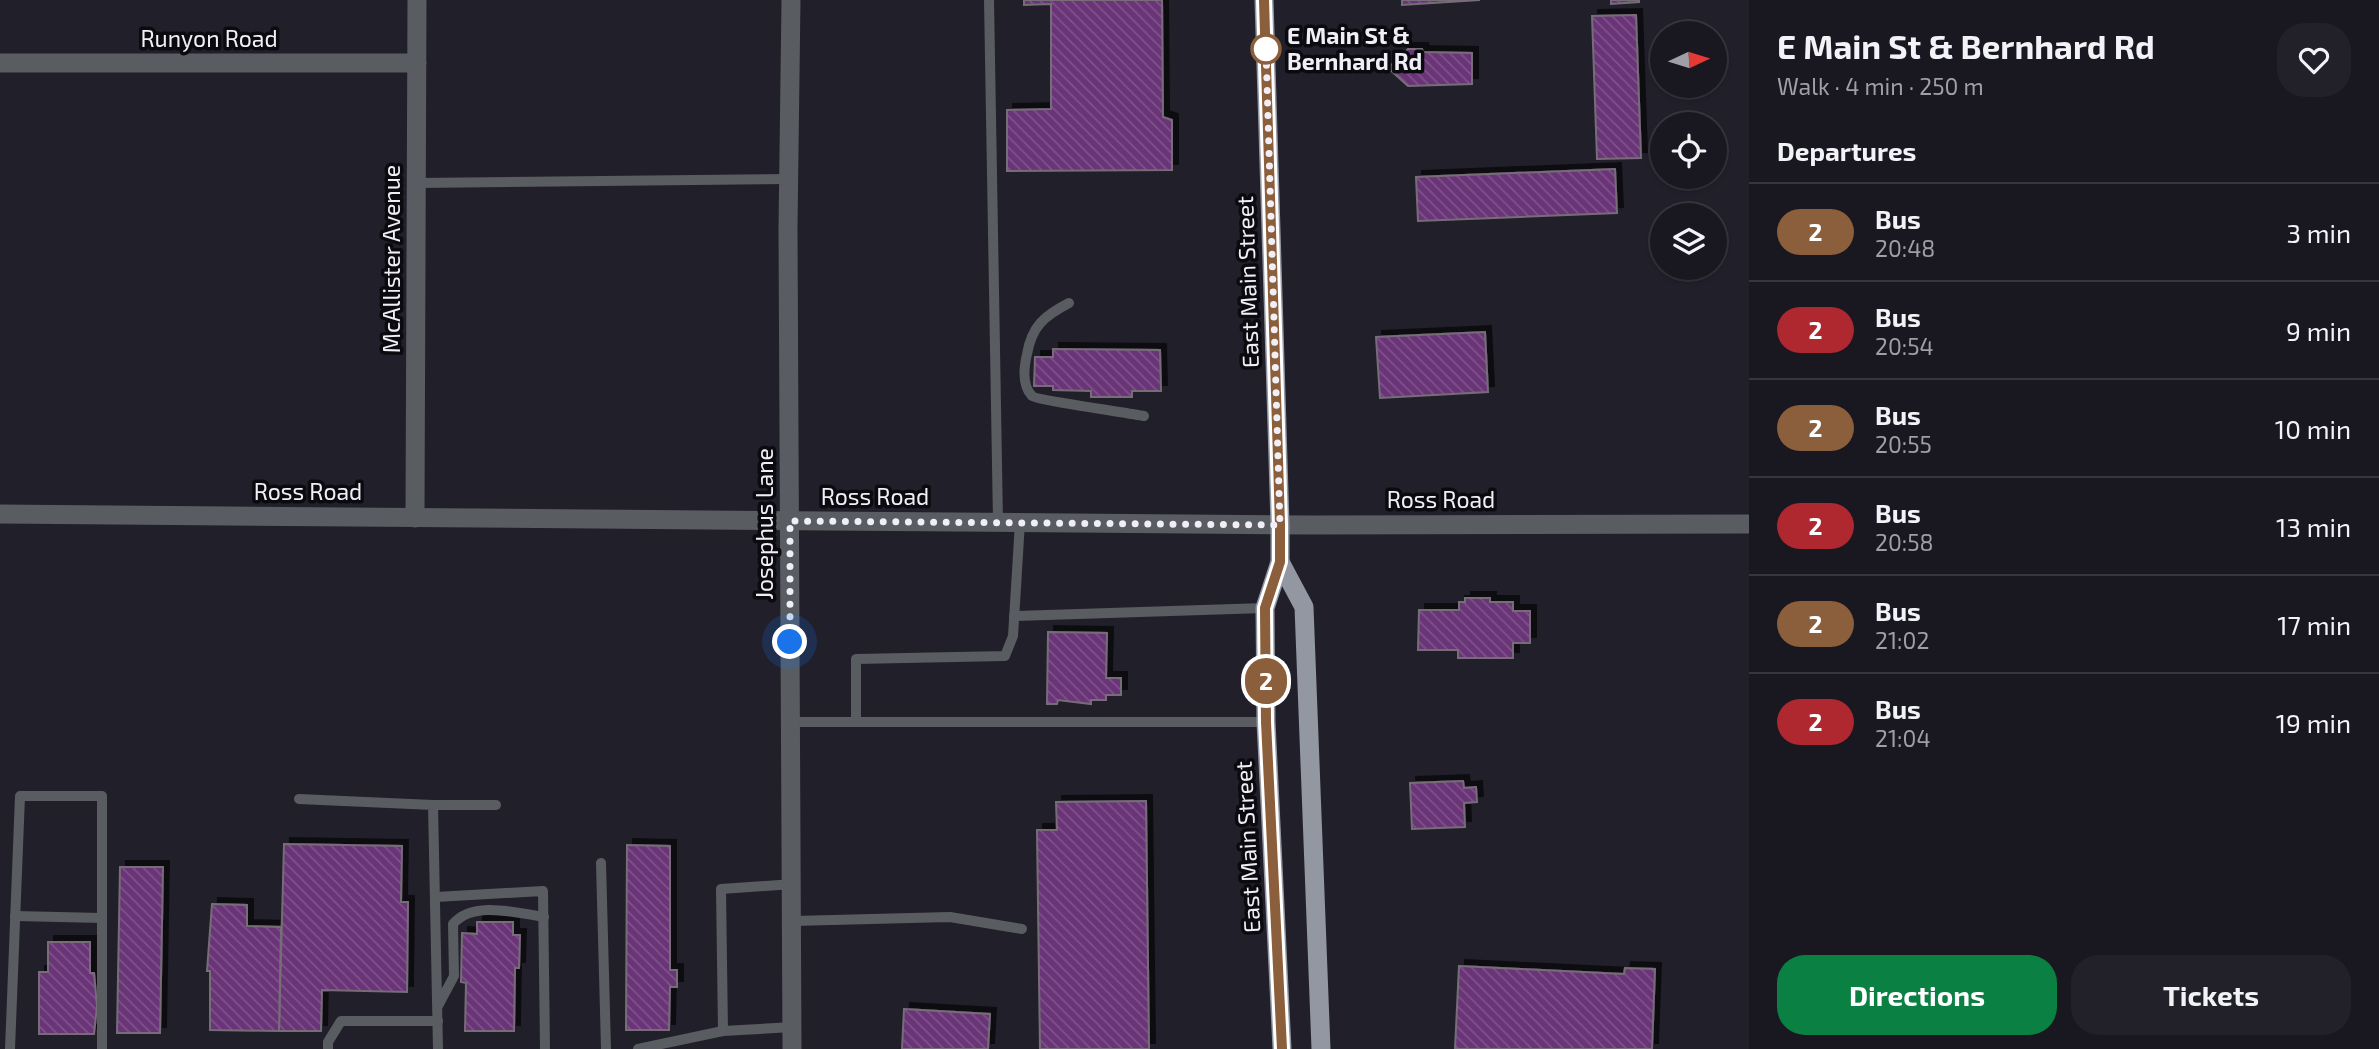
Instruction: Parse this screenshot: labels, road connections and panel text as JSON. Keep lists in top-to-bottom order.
{
  "streets": {
    "main road": ["East Main Street"],
    "street": [
      "Runyon Road",
      "McAllister Avenue",
      "Ross Road",
      "Josephus Lane"
    ]
  },
  "crossings": [
    ["Runyon Road", "McAllister Avenue"],
    ["McAllister Avenue", "Ross Road"],
    ["East Main Street", "Ross Road"],
    ["Ross Road", "Josephus Lane"]
  ],
  "places": ["E Main St & Bernhard Rd"],
  "lines": ["bus line 2"],
  "north": "right",
  "page": {
    "on_map": "2",
    "heading": [
      ["E Main St & Bernhard Rd", "Walk · 4 min · 250 m"],
      "Departures"
    ],
    "list": [
      {
        "mark": "2",
        "name": "Bus",
        "note": "20:48",
        "value": "3 min"
      },
      {
        "mark": "2",
        "name": "Bus",
        "note": "20:54",
        "value": "9 min"
      },
      {
        "mark": "2",
        "name": "Bus",
        "note": "20:55",
        "value": "10 min"
      },
      {
        "mark": "2",
        "name": "Bus",
        "note": "20:58",
        "value": "13 min"
      },
      {
        "mark": "2",
        "name": "Bus",
        "note": "21:02",
        "value": "17 min"
      },
      {
        "mark": "2",
        "name": "Bus",
        "note": "21:04",
        "value": "19 min"
      }
    ],
    "buttons": ["Directions", "Tickets"]
  }
}
